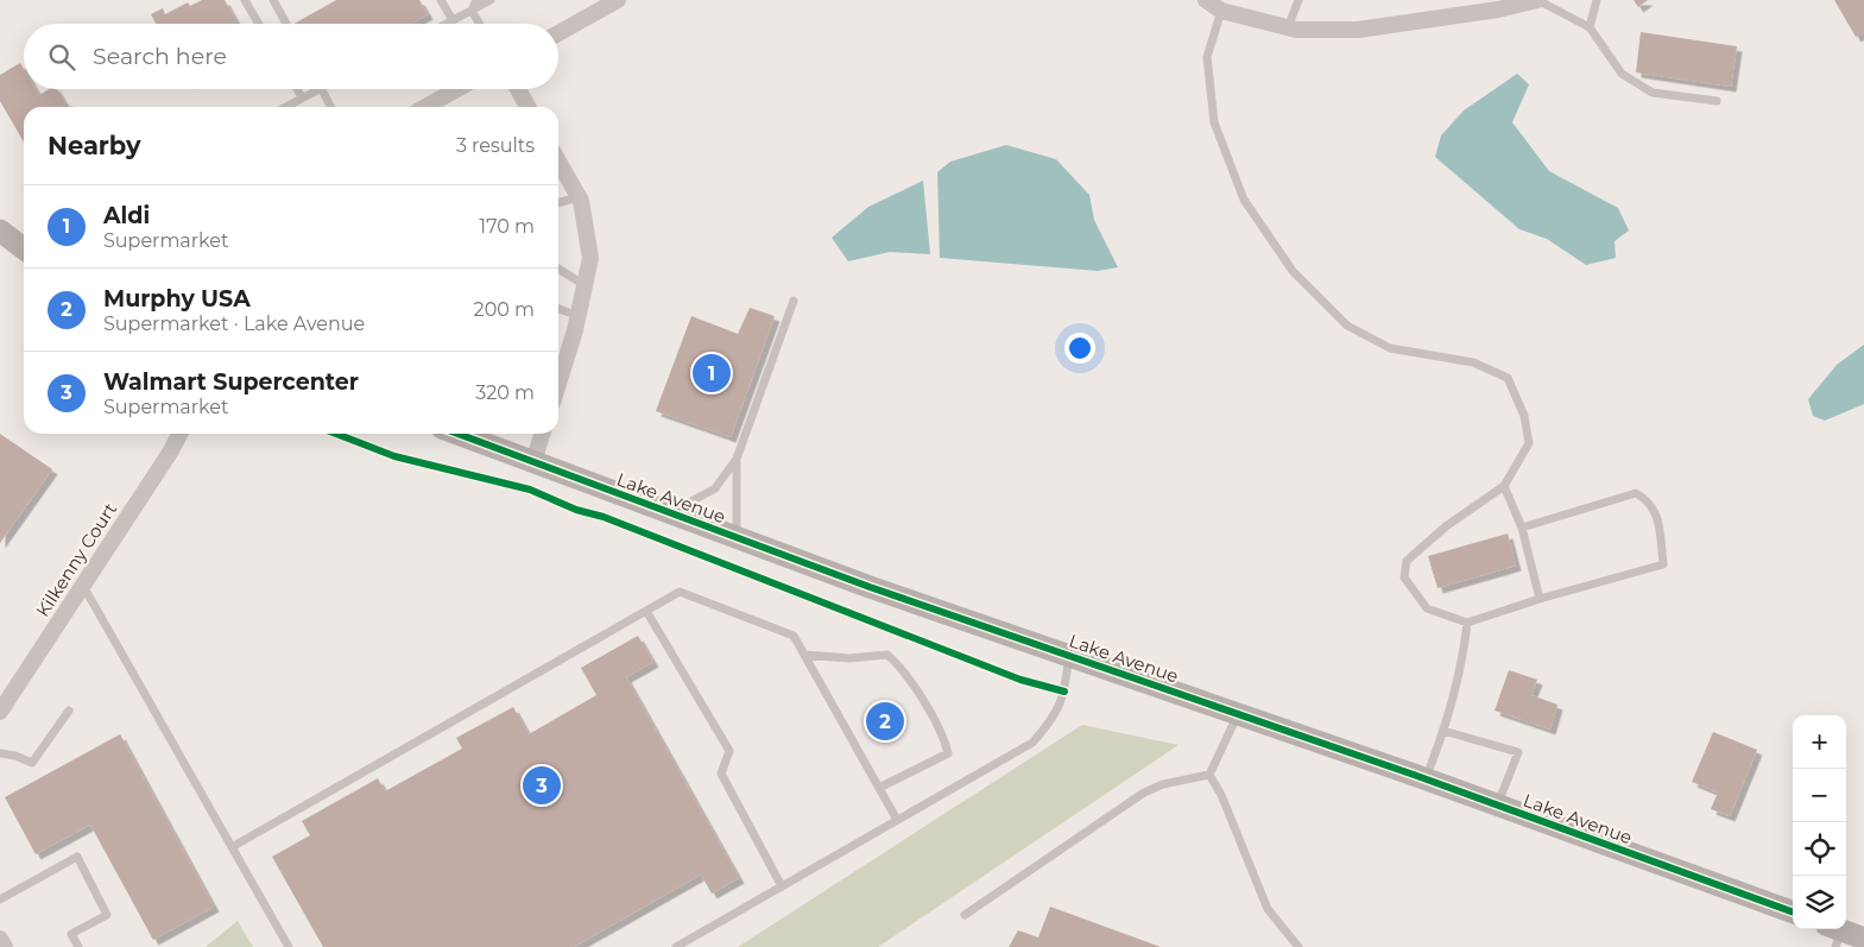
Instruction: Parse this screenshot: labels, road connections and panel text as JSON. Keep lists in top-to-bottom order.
{
  "streets": {
    "street": ["Lake Avenue", "Kilkenny Court"]
  },
  "page": {
    "search": "Search here",
    "heading": ["Nearby", "3 results"],
    "list": [
      {
        "mark": "1",
        "name": "Aldi",
        "note": "Supermarket",
        "value": "170 m"
      },
      {
        "mark": "2",
        "name": "Murphy USA",
        "note": "Supermarket · Lake Avenue",
        "value": "200 m"
      },
      {
        "mark": "3",
        "name": "Walmart Supercenter",
        "note": "Supermarket",
        "value": "320 m"
      }
    ],
    "pins": ["1", "2", "3"],
    "map_buttons": ["+", "−"]
  }
}
